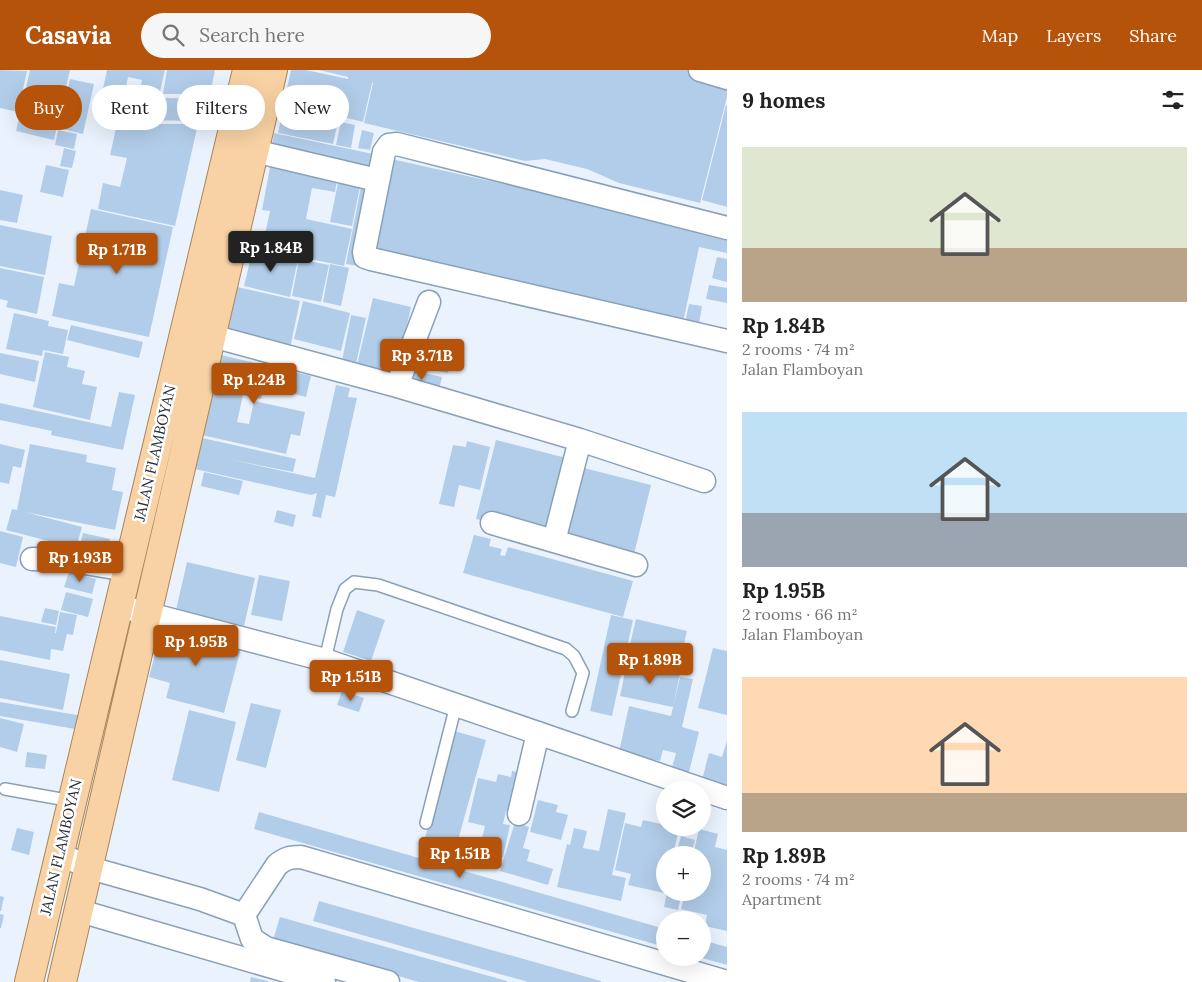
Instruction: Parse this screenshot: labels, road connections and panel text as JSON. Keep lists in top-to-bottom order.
{
  "streets": {
    "main road": ["JALAN FLAMBOYAN"]
  },
  "page": {
    "header": "Casavia",
    "search": "Search here",
    "nav": ["Map", "Layers", "Share"],
    "heading": "9 homes",
    "chip": [
      "Buy",
      "Rent",
      "Filters",
      "New"
    ],
    "list": [
      {
        "name": "Rp 1.84B",
        "note": "2 rooms · 74 m² · Jalan Flamboyan"
      },
      {
        "name": "Rp 1.95B",
        "note": "2 rooms · 66 m² · Jalan Flamboyan"
      },
      {
        "name": "Rp 1.89B",
        "note": "2 rooms · 74 m² · Apartment"
      }
    ],
    "price": [
      "Rp 1.84B",
      "Rp 1.71B",
      "Rp 3.71B",
      "Rp 1.24B",
      "Rp 1.93B",
      "Rp 1.95B",
      "Rp 1.89B",
      "Rp 1.51B",
      "Rp 1.51B"
    ],
    "map_buttons": ["+", "−"]
  }
}
